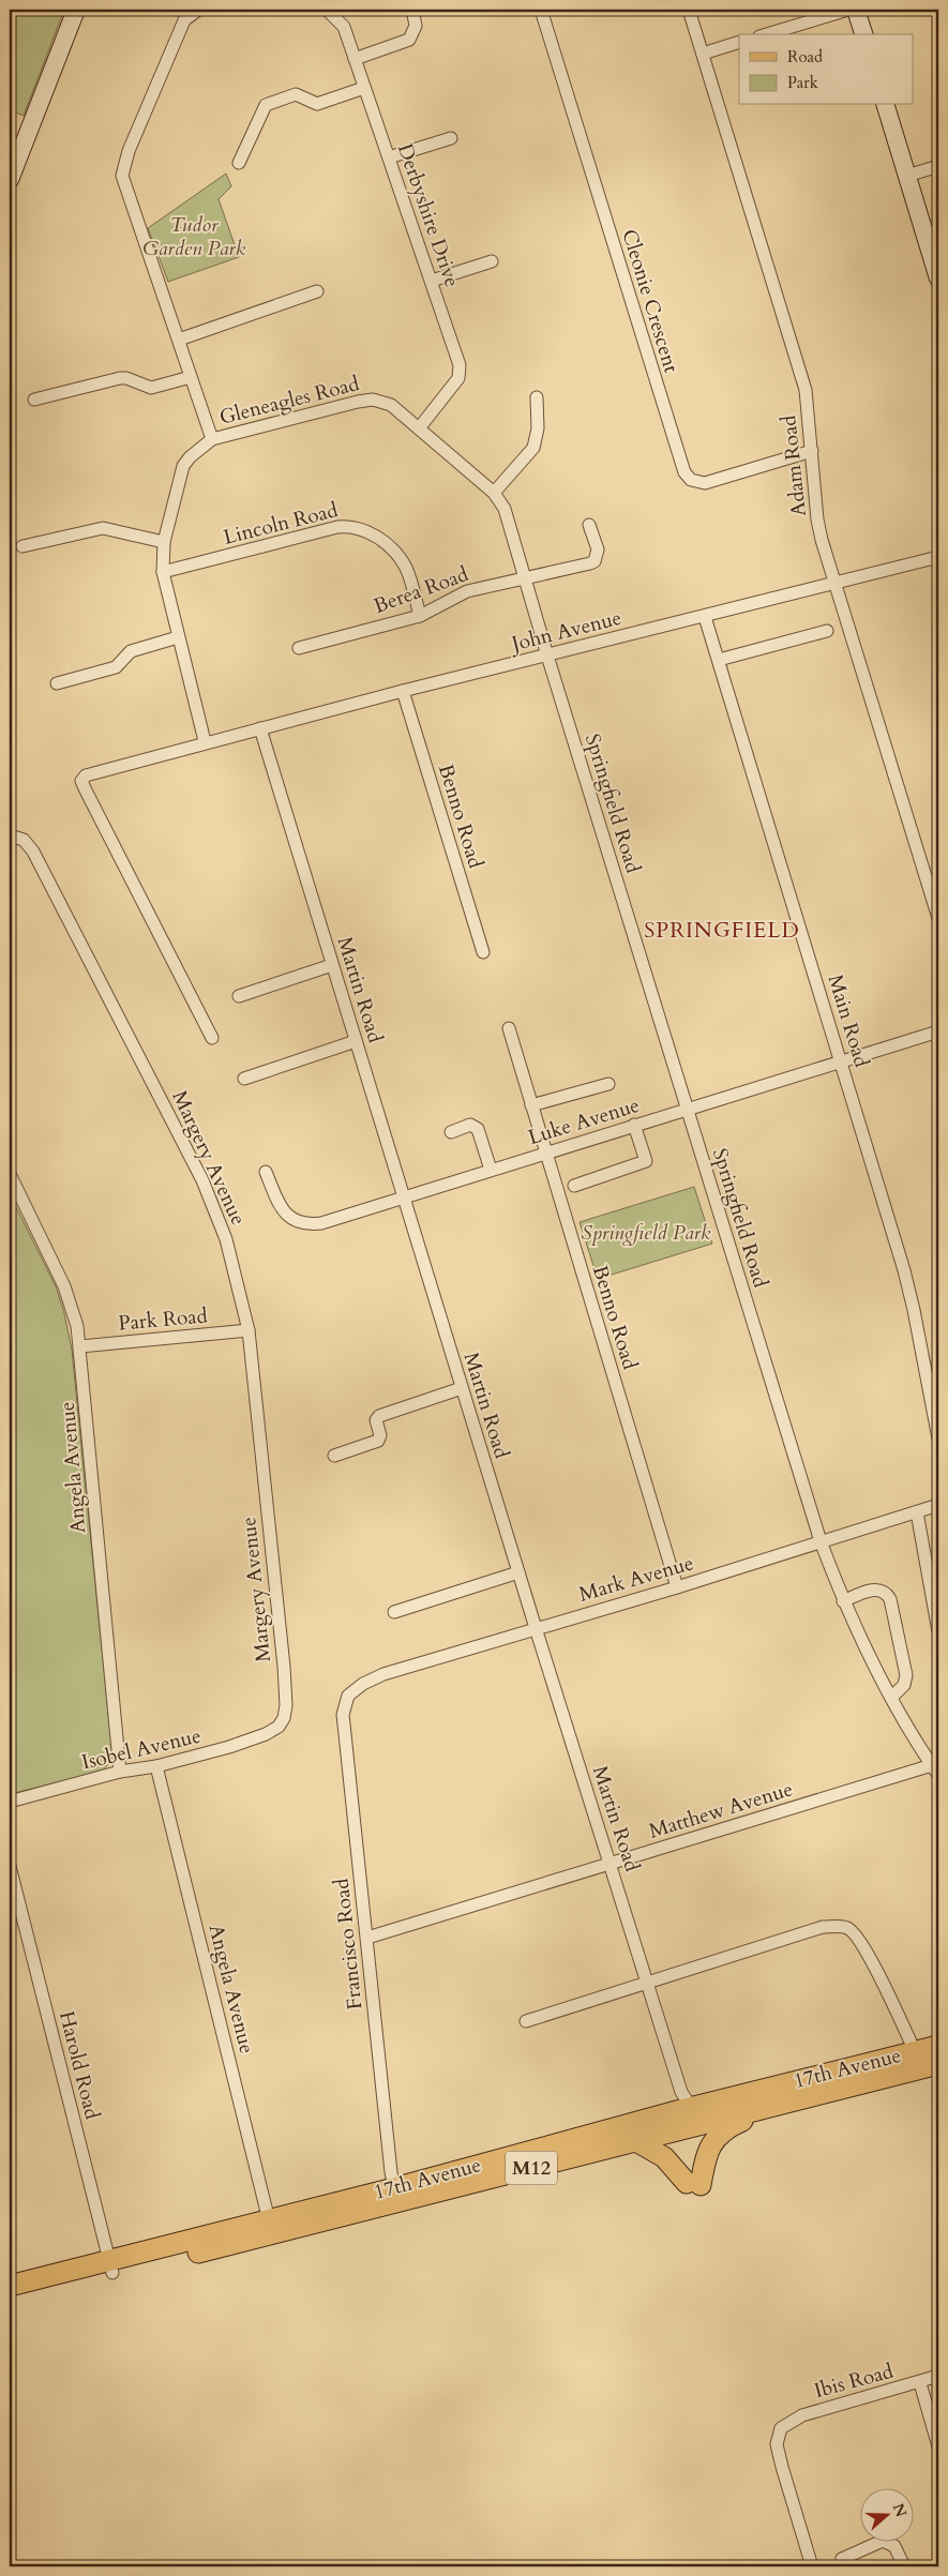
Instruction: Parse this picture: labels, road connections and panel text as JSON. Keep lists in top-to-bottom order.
{
  "streets": {
    "main road": ["17th Avenue", "M12"],
    "street": [
      "Derbyshire Drive",
      "Cleonie Crescent",
      "Gleneagles Road",
      "Adam Road",
      "Lincoln Road",
      "Berea Road",
      "John Avenue",
      "Springfield Road",
      "Benno Road",
      "Martin Road",
      "Main Road",
      "Luke Avenue",
      "Margery Avenue",
      "Park Road",
      "Angela Avenue",
      "Mark Avenue",
      "Isobel Avenue",
      "Matthew Avenue",
      "Francisco Road",
      "Harold Road",
      "Ibis Road"
    ]
  },
  "crossings": [
    ["Derbyshire Drive", "Gleneagles Road"],
    ["Cleonie Crescent", "Adam Road"],
    ["Gleneagles Road", "Lincoln Road"],
    ["Gleneagles Road", "Berea Road"],
    ["Gleneagles Road", "John Avenue"],
    ["Gleneagles Road", "Springfield Road"],
    ["Adam Road", "John Avenue"],
    ["Lincoln Road", "Berea Road"],
    ["John Avenue", "Springfield Road"],
    ["John Avenue", "Benno Road"],
    ["John Avenue", "Martin Road"],
    ["John Avenue", "Main Road"],
    ["Springfield Road", "Luke Avenue"],
    ["Springfield Road", "Mark Avenue"],
    ["Springfield Road", "Matthew Avenue"],
    ["Benno Road", "Luke Avenue"],
    ["Benno Road", "Mark Avenue"],
    ["Martin Road", "Luke Avenue"],
    ["Martin Road", "Mark Avenue"],
    ["Martin Road", "Matthew Avenue"],
    ["Martin Road", "17th Avenue"],
    ["Martin Road", "M12"],
    ["Main Road", "Luke Avenue"],
    ["Margery Avenue", "Park Road"],
    ["Margery Avenue", "Isobel Avenue"],
    ["Park Road", "Angela Avenue"],
    ["Angela Avenue", "Isobel Avenue"],
    ["Angela Avenue", "17th Avenue"],
    ["Mark Avenue", "Francisco Road"],
    ["Matthew Avenue", "Francisco Road"],
    ["Francisco Road", "17th Avenue"],
    ["Harold Road", "17th Avenue"],
    ["17th Avenue", "M12"]
  ],
  "districts": ["SPRINGFIELD"],
  "parks": ["Tudor Garden Park", "Springfield Park"],
  "legend": ["Road", "Park"],
  "north": "right"
}
